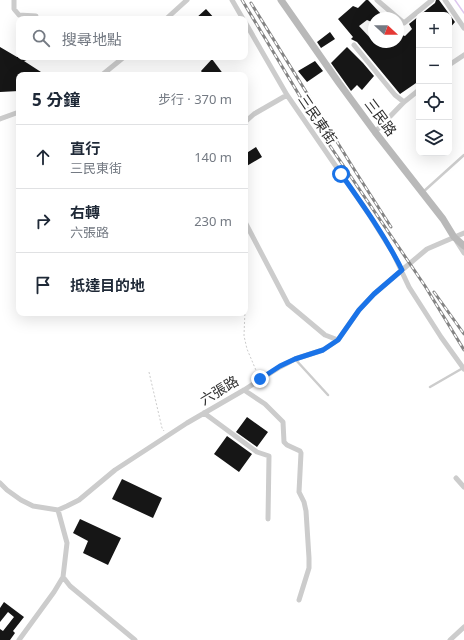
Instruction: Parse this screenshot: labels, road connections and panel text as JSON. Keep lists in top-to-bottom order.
{
  "streets": {
    "street": ["三民路", "三民東街", "六張路"]
  },
  "crossings": [
    ["三民路", "六張路"],
    ["三民東街", "六張路"]
  ],
  "north": "right",
  "page": {
    "map_buttons": ["+", "−"],
    "search": "搜尋地點",
    "heading": ["5 分鐘", "步行 · 370 m"],
    "list": [
      ["直行", "三民東街", "140 m"],
      ["右轉", "六張路", "230 m"],
      "抵達目的地"
    ]
  }
}
